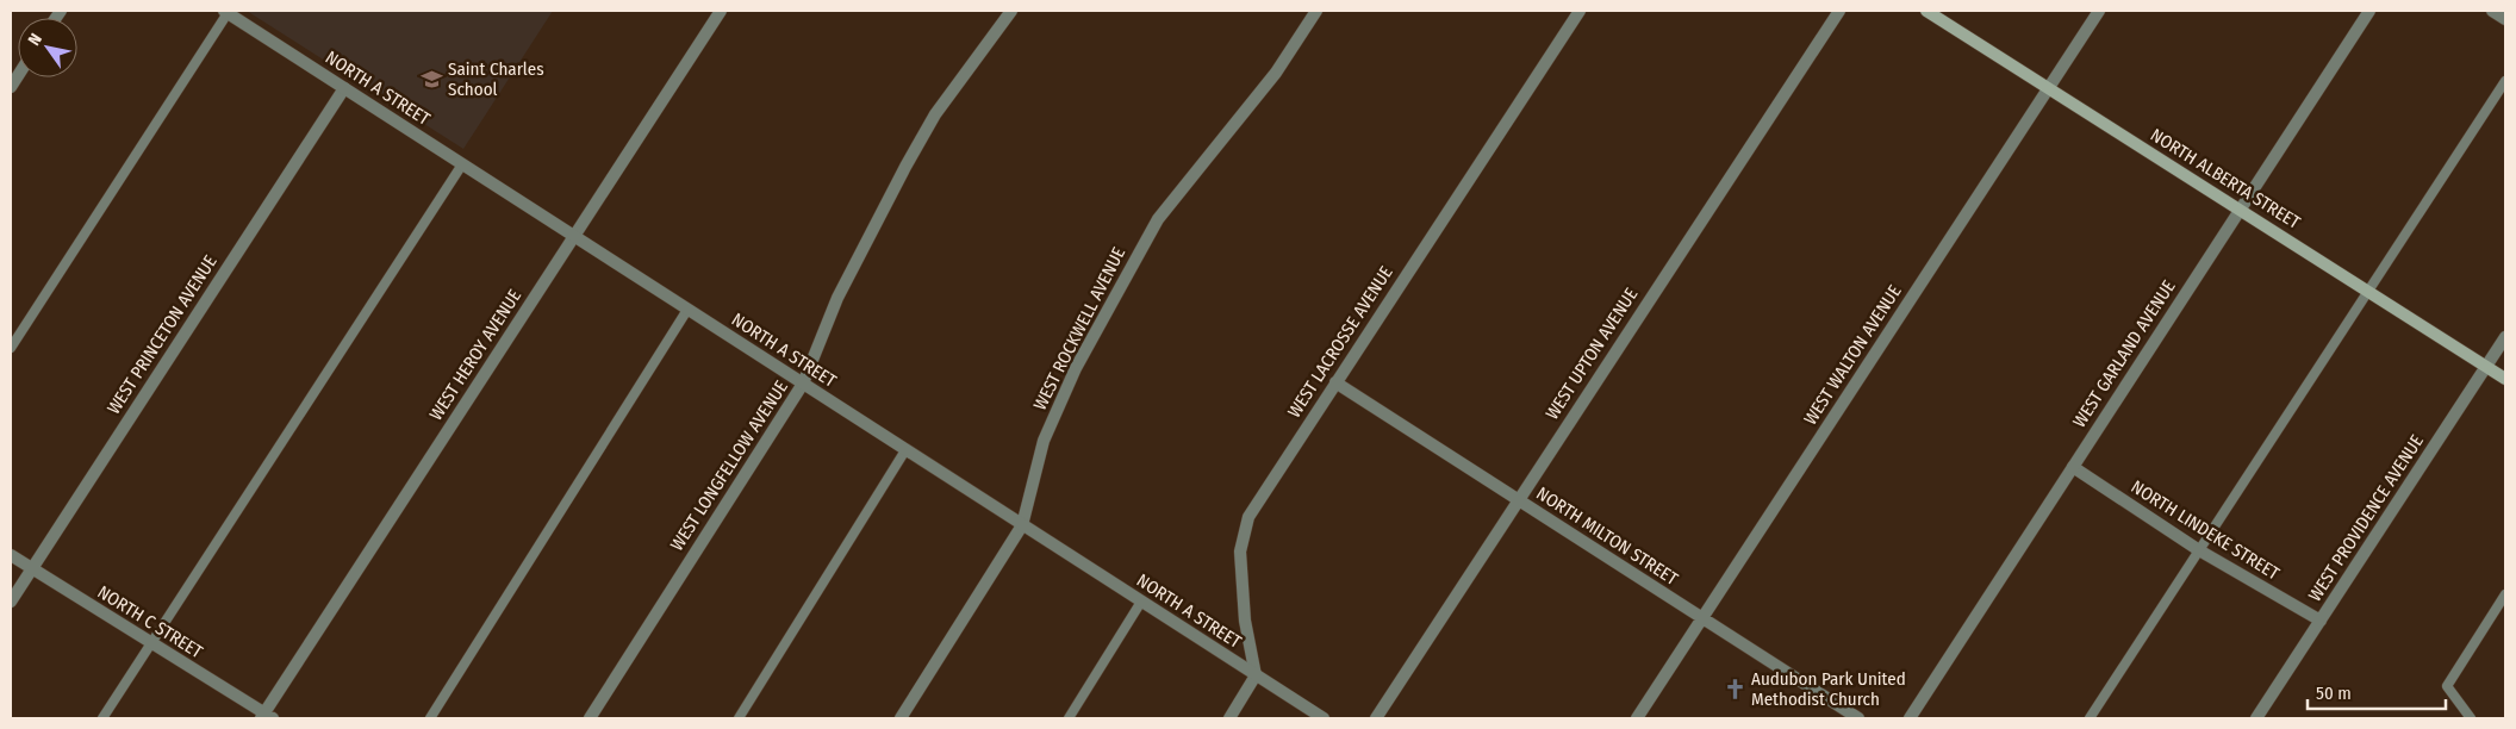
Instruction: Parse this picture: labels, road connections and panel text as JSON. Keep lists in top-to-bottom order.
{
  "streets": {
    "main road": ["NORTH ALBERTA STREET"],
    "street": [
      "NORTH A STREET",
      "WEST ROCKWELL AVENUE",
      "WEST PRINCETON AVENUE",
      "WEST LACROSSE AVENUE",
      "WEST UPTON AVENUE",
      "WEST GARLAND AVENUE",
      "WEST HEROY AVENUE",
      "WEST WALTON AVENUE",
      "WEST LONGFELLOW AVENUE",
      "WEST PROVIDENCE AVENUE",
      "NORTH LINDEKE STREET",
      "NORTH MILTON STREET",
      "NORTH C STREET"
    ]
  },
  "crossings": [
    ["NORTH A STREET", "WEST ROCKWELL AVENUE"],
    ["NORTH A STREET", "WEST PRINCETON AVENUE"],
    ["NORTH A STREET", "WEST LACROSSE AVENUE"],
    ["NORTH A STREET", "WEST HEROY AVENUE"],
    ["NORTH A STREET", "WEST LONGFELLOW AVENUE"],
    ["NORTH ALBERTA STREET", "WEST GARLAND AVENUE"],
    ["NORTH ALBERTA STREET", "WEST WALTON AVENUE"],
    ["NORTH ALBERTA STREET", "WEST PROVIDENCE AVENUE"],
    ["WEST PRINCETON AVENUE", "NORTH C STREET"],
    ["WEST LACROSSE AVENUE", "NORTH MILTON STREET"],
    ["WEST UPTON AVENUE", "NORTH MILTON STREET"],
    ["WEST GARLAND AVENUE", "NORTH LINDEKE STREET"],
    ["WEST HEROY AVENUE", "NORTH C STREET"],
    ["WEST WALTON AVENUE", "NORTH MILTON STREET"],
    ["WEST PROVIDENCE AVENUE", "NORTH LINDEKE STREET"]
  ],
  "places": {
    "school or university": ["Saint Charles School"],
    "church": ["Audubon Park United Methodist Church"]
  },
  "scale_bar": "50 m",
  "north": "top left"
}
